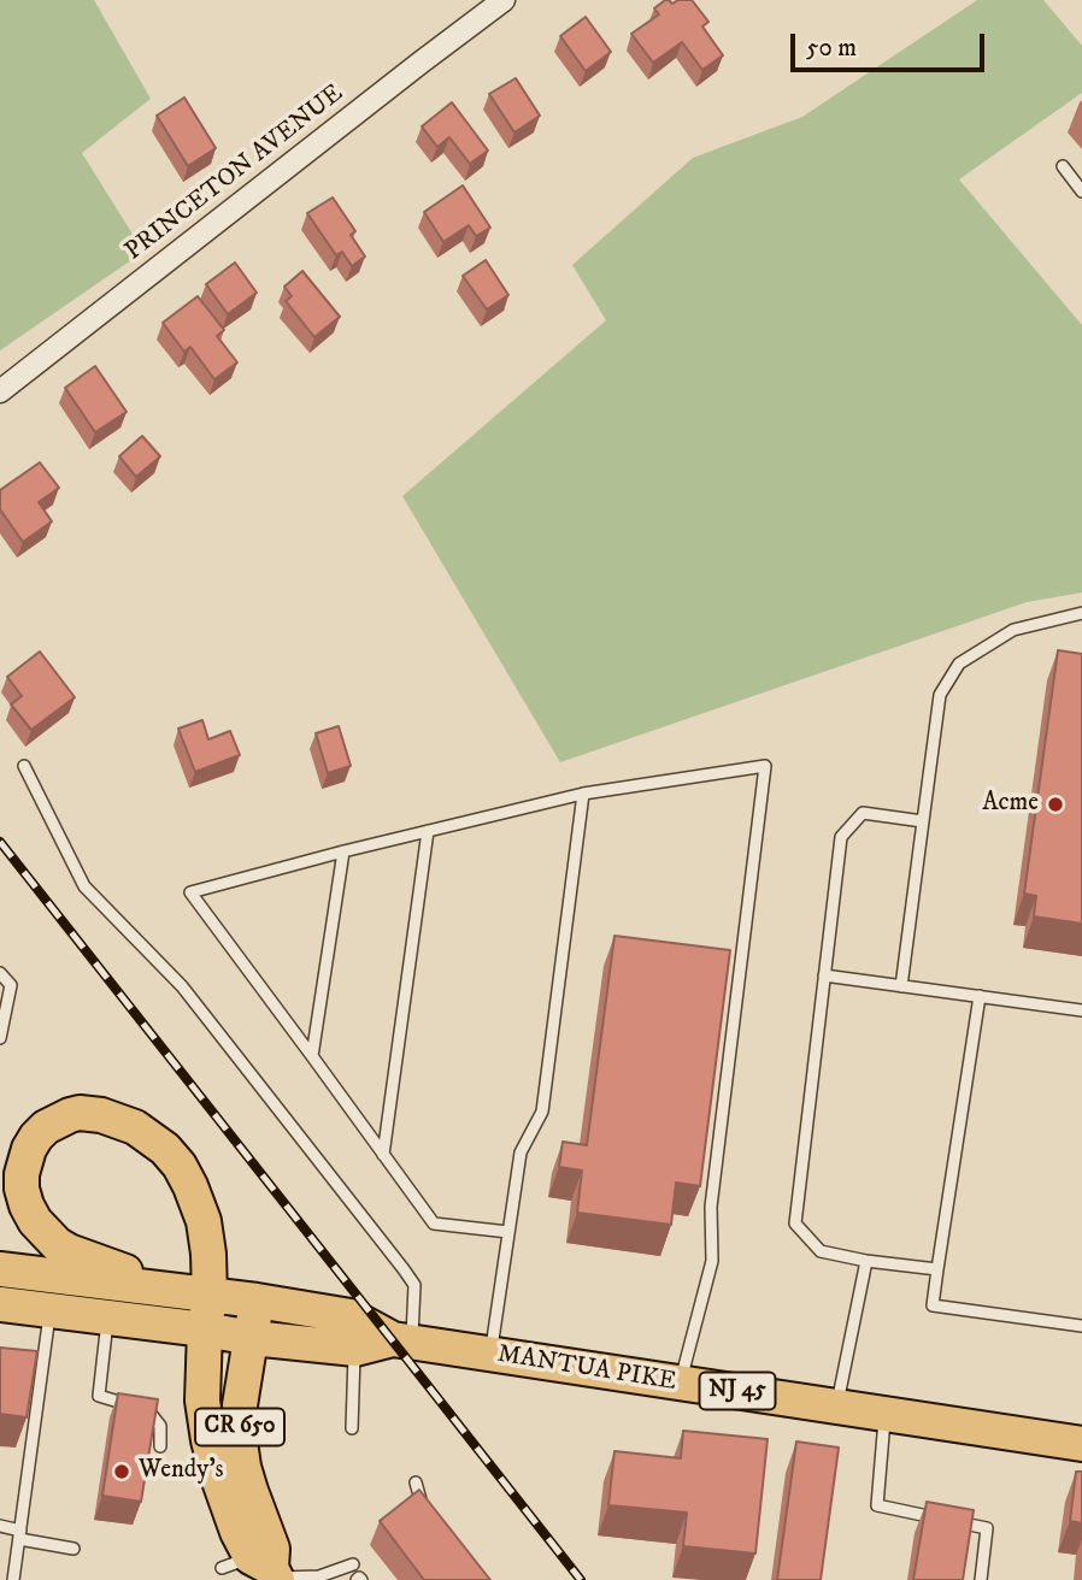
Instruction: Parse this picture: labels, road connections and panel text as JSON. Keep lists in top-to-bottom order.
{
  "streets": {
    "main road": ["MANTUA PIKE", "NJ 45", "CR 650"],
    "street": ["PRINCETON AVENUE"]
  },
  "crossings": [
    ["MANTUA PIKE", "CR 650"]
  ],
  "places": ["Acme", "Wendy's"],
  "scale_bar": "50 m"
}
